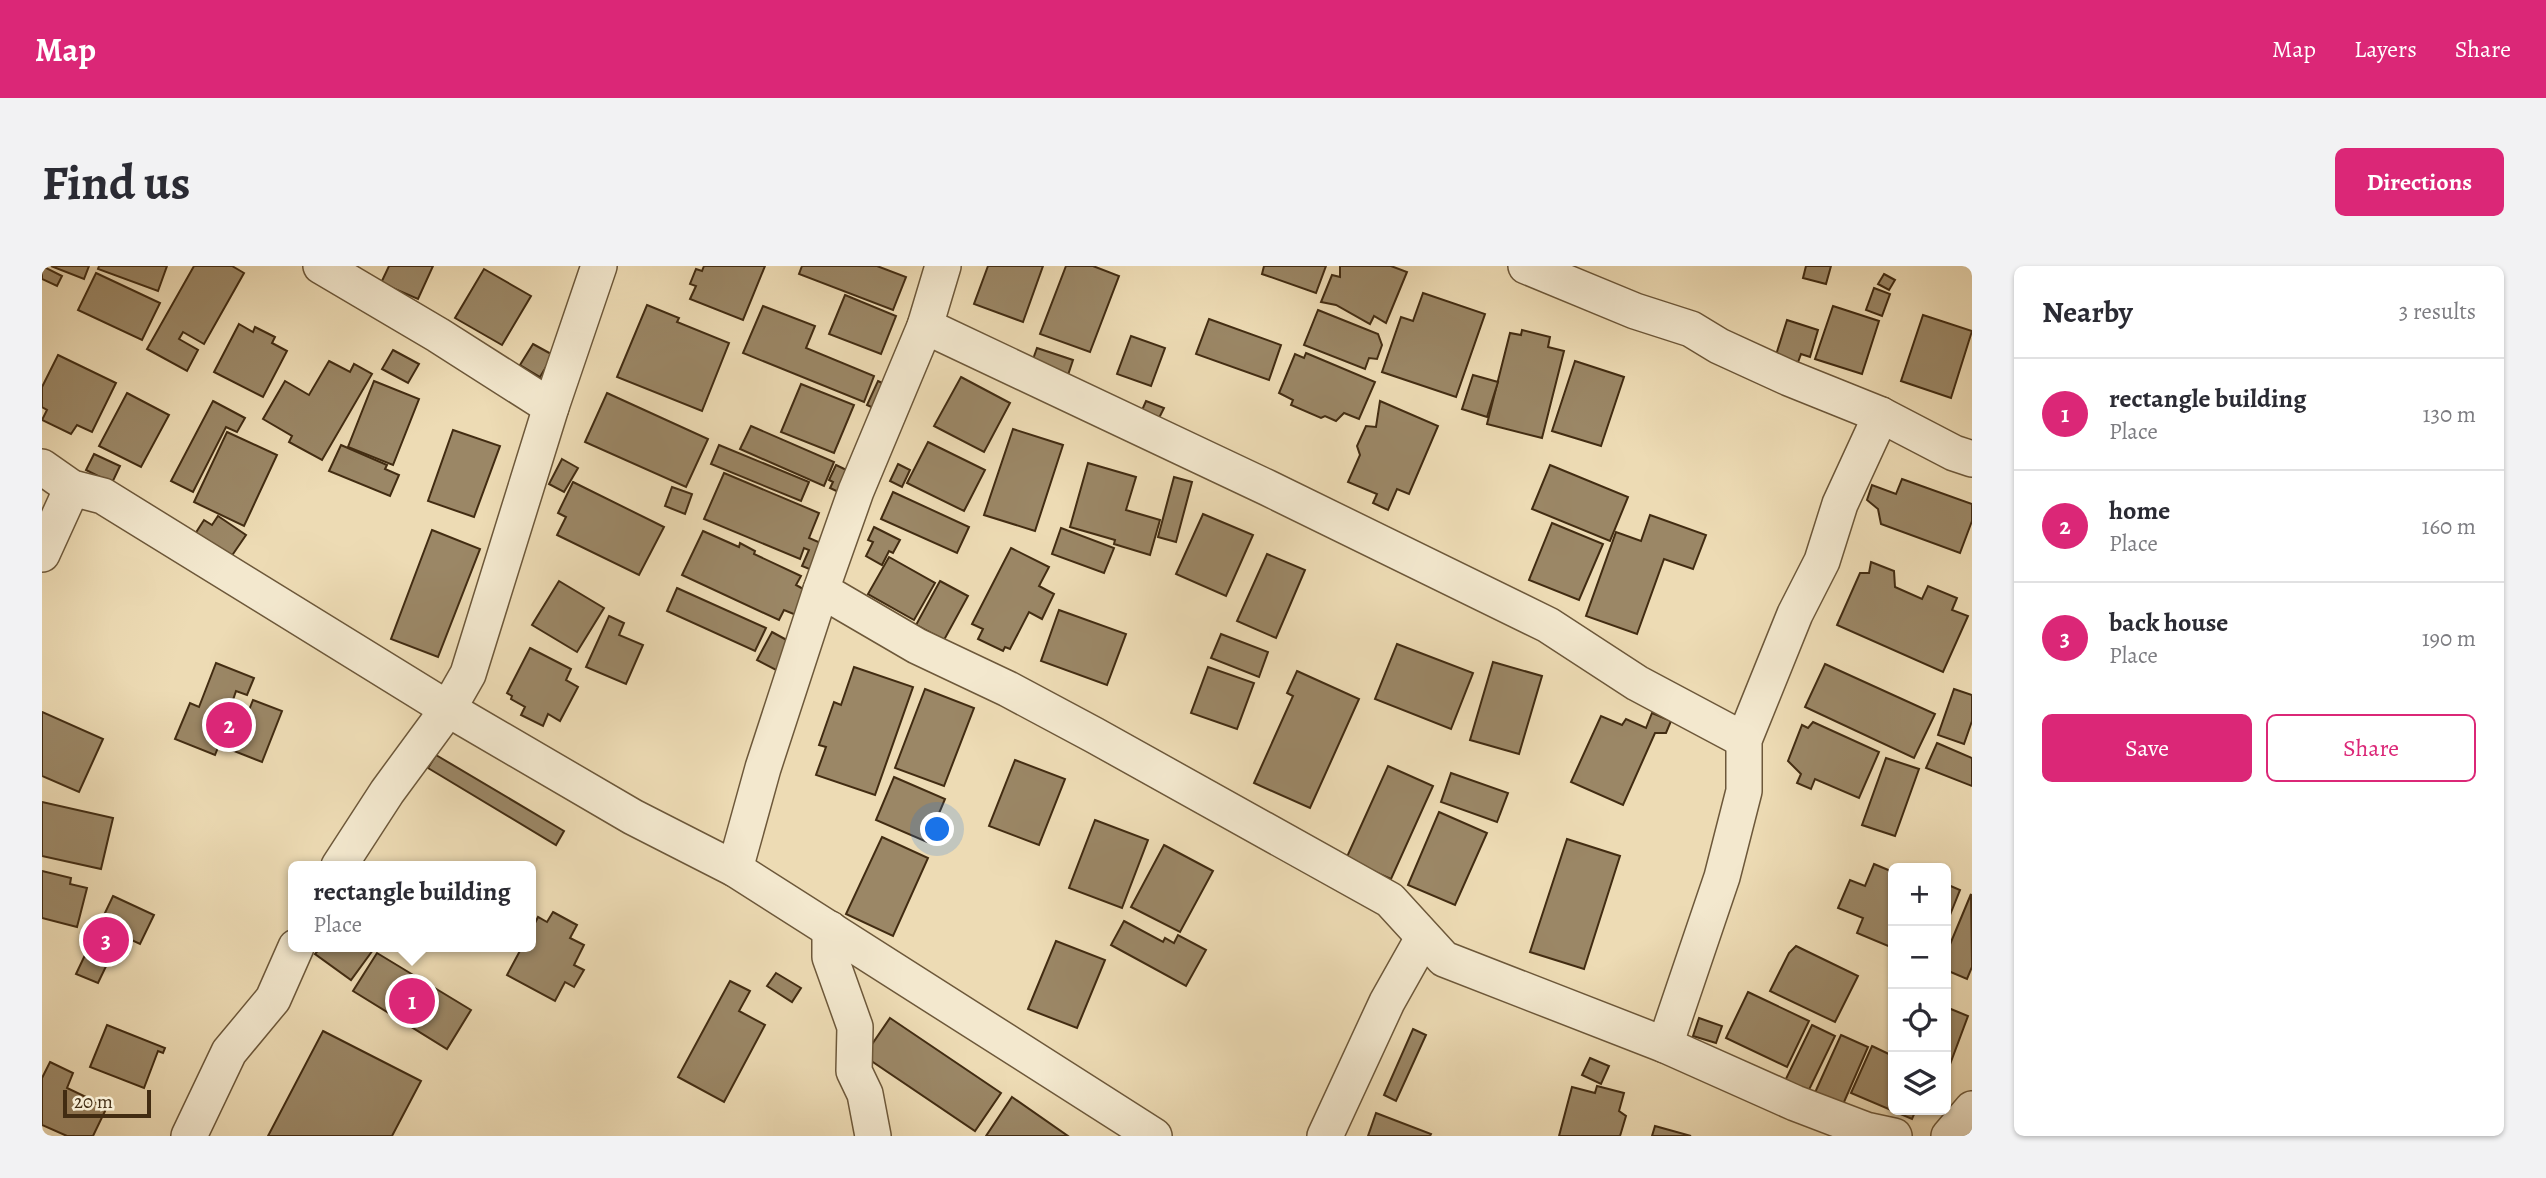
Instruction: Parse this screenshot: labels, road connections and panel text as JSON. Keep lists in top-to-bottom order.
{
  "scale_bar": "20 m",
  "page": {
    "header": "Map",
    "nav": ["Map", "Layers", "Share"],
    "buttons": [
      "Directions",
      ["Save", "Share"]
    ],
    "title": "Find us",
    "heading": ["Nearby", "3 results"],
    "list": [
      {
        "mark": "1",
        "name": "rectangle building",
        "note": "Place",
        "value": "130 m"
      },
      {
        "mark": "2",
        "name": "home",
        "note": "Place",
        "value": "160 m"
      },
      {
        "mark": "3",
        "name": "back house",
        "note": "Place",
        "value": "190 m"
      }
    ],
    "pins": ["2", "3", "1"],
    "popup": ["rectangle building", "Place"],
    "map_buttons": ["+", "−"],
    "scale": "20 m"
  }
}
